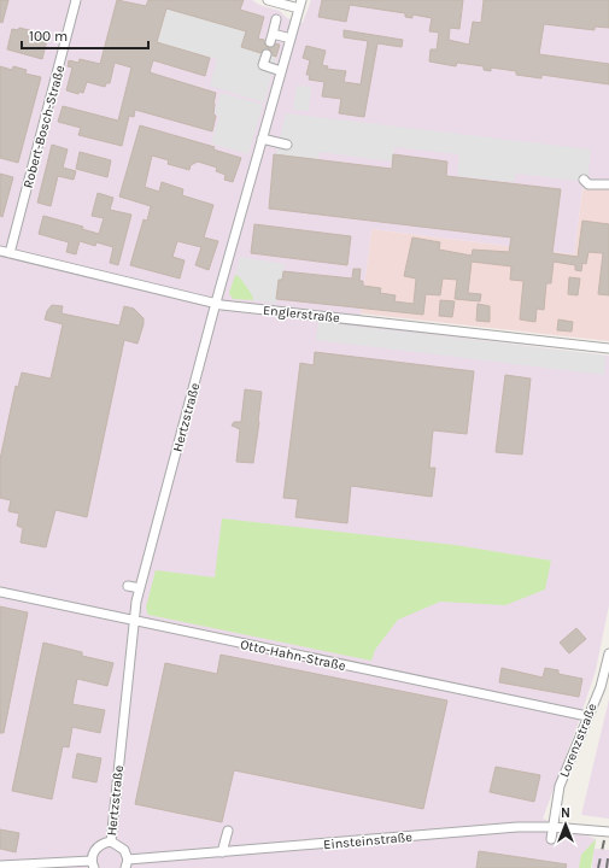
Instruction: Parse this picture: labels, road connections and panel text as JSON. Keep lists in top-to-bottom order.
{
  "streets": {
    "street": [
      "Robert-Bosch-Straße",
      "Englerstraße",
      "Hertzstraße",
      "Otto-Hahn-Straße",
      "Lorenzstraße",
      "Einsteinstraße"
    ]
  },
  "crossings": [
    ["Robert-Bosch-Straße", "Englerstraße"],
    ["Englerstraße", "Hertzstraße"],
    ["Hertzstraße", "Otto-Hahn-Straße"],
    ["Otto-Hahn-Straße", "Lorenzstraße"],
    ["Lorenzstraße", "Einsteinstraße"]
  ],
  "scale_bar": "100 m",
  "north": "top"
}
